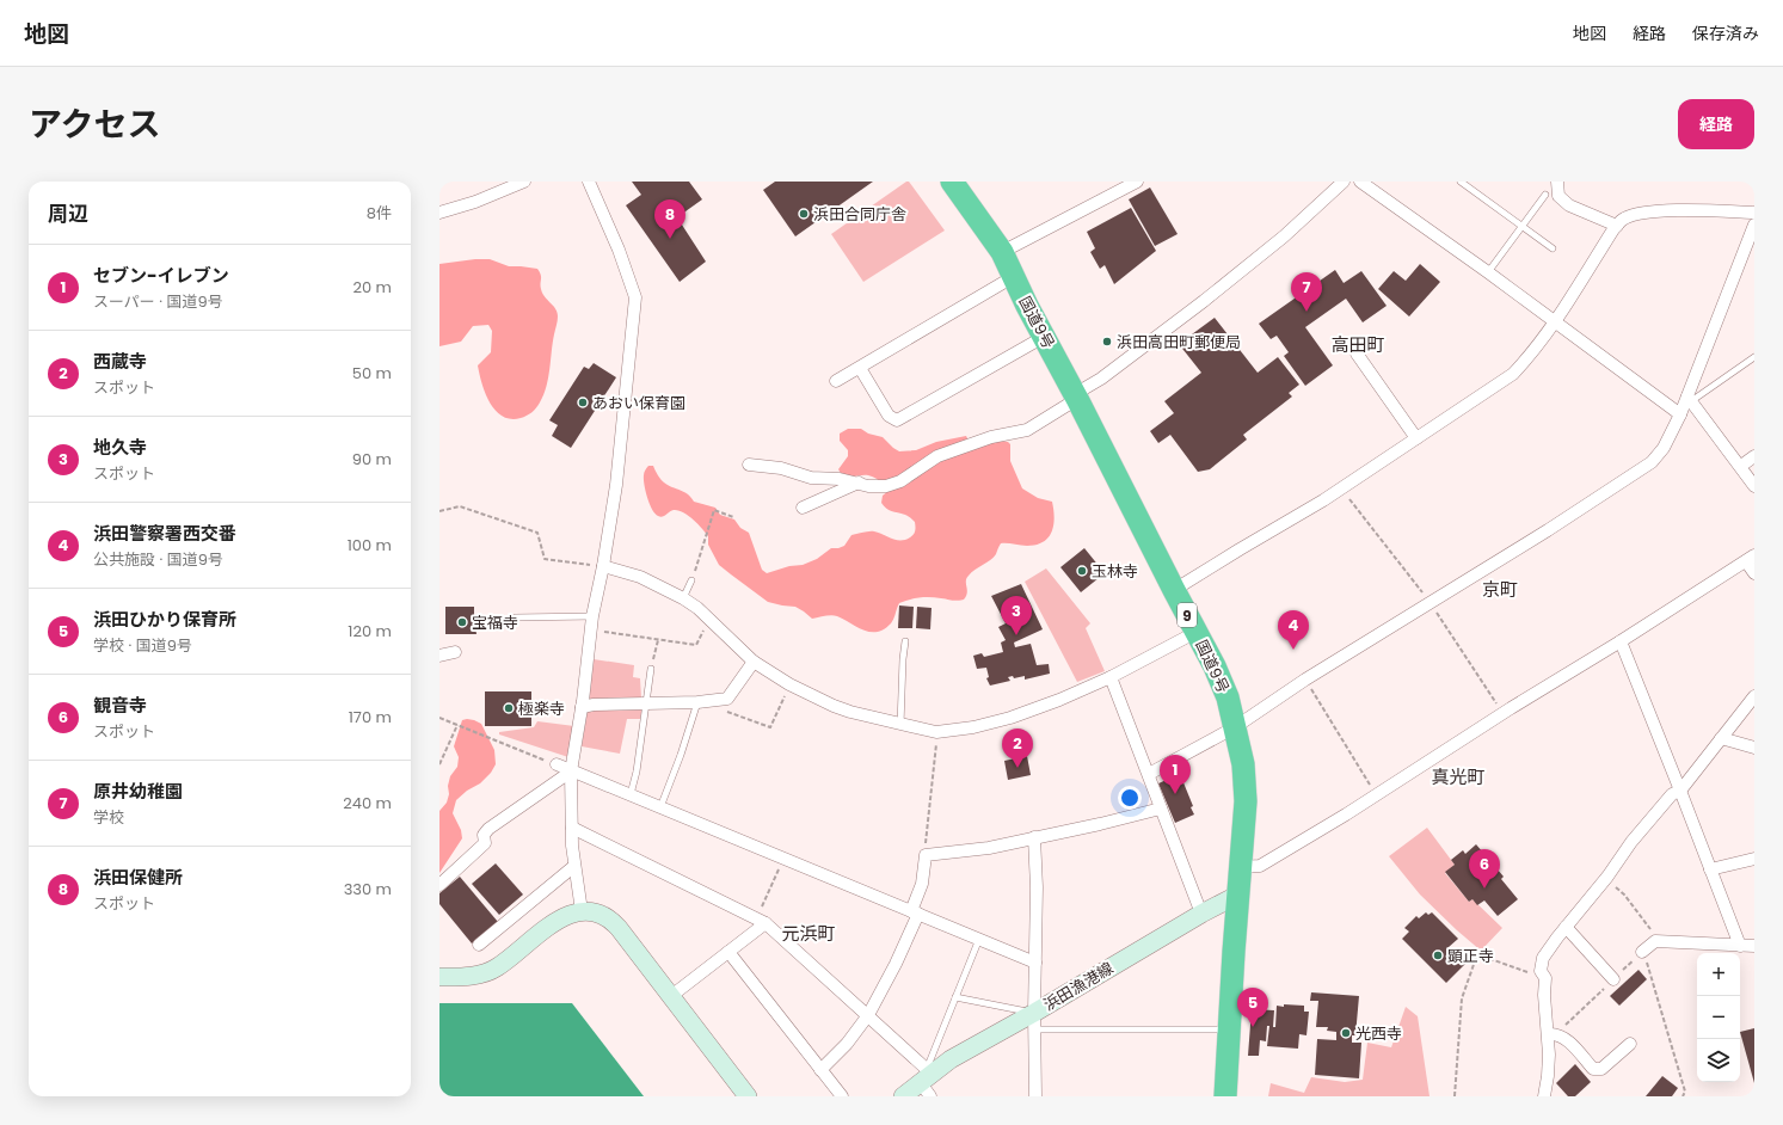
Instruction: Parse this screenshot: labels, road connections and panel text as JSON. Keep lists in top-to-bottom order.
{
  "streets": {
    "highway": ["国道9号", "9"],
    "street": ["浜田漁港線"]
  },
  "crossings": [
    ["国道9号", "浜田漁港線"]
  ],
  "districts": [
    "高田町",
    "京町",
    "真光町",
    "元浜町"
  ],
  "places": [
    "浜田合同庁舎",
    "浜田高田町郵便局",
    "あおい保育園",
    "玉林寺",
    "宝福寺",
    "極楽寺",
    "顕正寺",
    "光西寺"
  ],
  "page": {
    "header": "地図",
    "nav": ["地図", "経路", "保存済み"],
    "title": "アクセス",
    "buttons": "経路",
    "heading": ["周辺", "8件"],
    "pins": [
      "8",
      "7",
      "3",
      "4",
      "2",
      "1",
      "6",
      "5"
    ],
    "list": [
      {
        "mark": "1",
        "name": "セブン-イレブン",
        "note": "スーパー · 国道9号",
        "value": "20 m"
      },
      {
        "mark": "2",
        "name": "西蔵寺",
        "note": "スポット",
        "value": "50 m"
      },
      {
        "mark": "3",
        "name": "地久寺",
        "note": "スポット",
        "value": "90 m"
      },
      {
        "mark": "4",
        "name": "浜田警察署西交番",
        "note": "公共施設 · 国道9号",
        "value": "100 m"
      },
      {
        "mark": "5",
        "name": "浜田ひかり保育所",
        "note": "学校 · 国道9号",
        "value": "120 m"
      },
      {
        "mark": "6",
        "name": "観音寺",
        "note": "スポット",
        "value": "170 m"
      },
      {
        "mark": "7",
        "name": "原井幼稚園",
        "note": "学校",
        "value": "240 m"
      },
      {
        "mark": "8",
        "name": "浜田保健所",
        "note": "スポット",
        "value": "330 m"
      }
    ],
    "map_buttons": ["+", "−"]
  }
}
